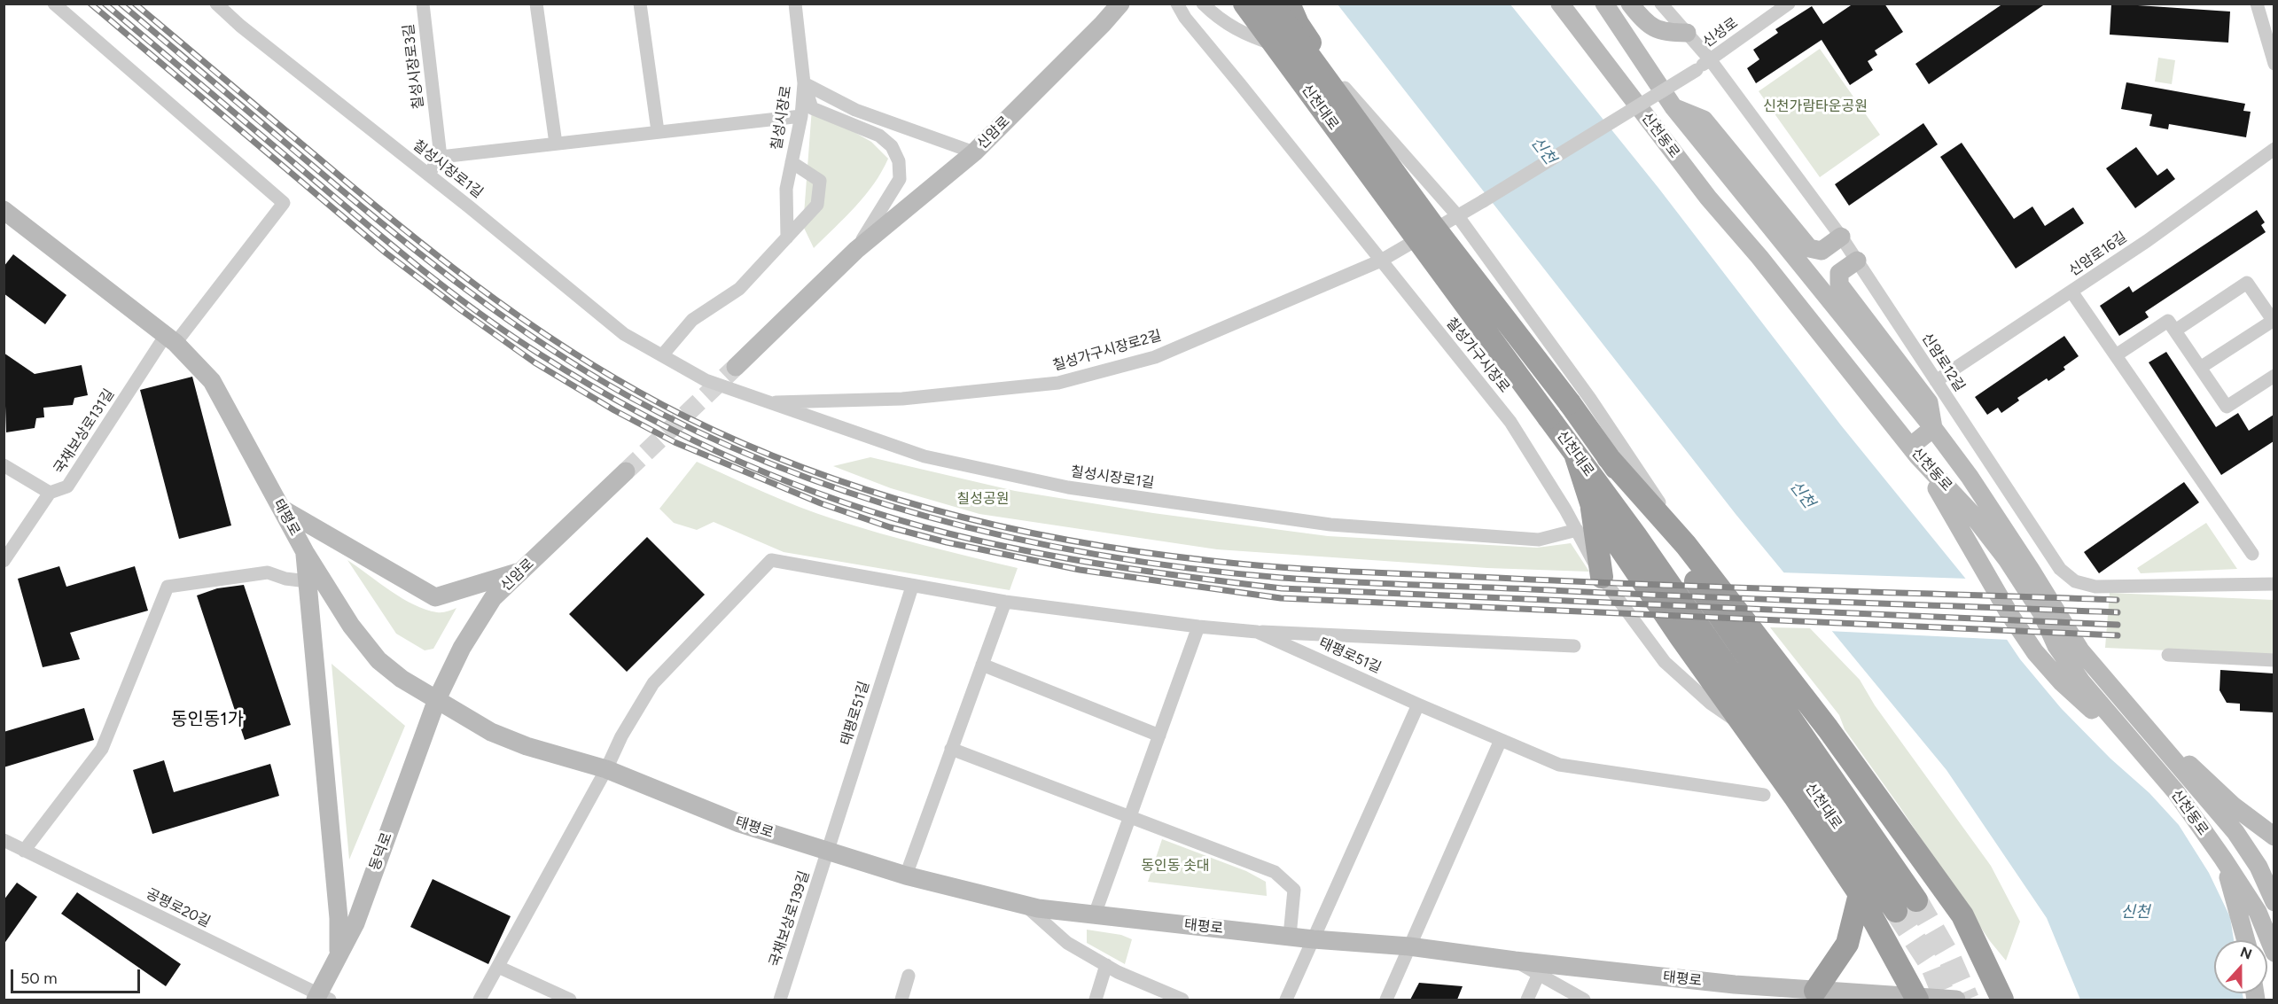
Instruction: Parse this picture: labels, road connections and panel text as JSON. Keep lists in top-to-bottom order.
{
  "streets": {
    "highway": ["신천대로"],
    "main road": [
      "신암로",
      "신천동로",
      "태평로",
      "동덕로"
    ],
    "street": [
      "신성로",
      "칠성시장로3길",
      "칠성시장로",
      "칠성시장로1길",
      "신암로16길",
      "칠성가구시장로2길",
      "칠성가구시장로",
      "신암로12길",
      "국채보상로131길",
      "태평로51길",
      "공평로20길",
      "국채보상로139길"
    ]
  },
  "crossings": [
    ["신성로", "칠성가구시장로2길"],
    ["신성로", "신암로12길"],
    ["칠성시장로", "신암로"],
    ["신암로", "태평로"],
    ["신암로", "동덕로"],
    ["칠성시장로1길", "칠성가구시장로2길"],
    ["칠성시장로1길", "칠성가구시장로"],
    ["신암로16길", "신암로12길"],
    ["칠성가구시장로2길", "칠성가구시장로"],
    ["국채보상로131길", "태평로"],
    ["태평로", "태평로51길"],
    ["태평로", "동덕로"],
    ["태평로", "국채보상로139길"],
    ["태평로51길", "국채보상로139길"],
    ["동덕로", "공평로20길"]
  ],
  "districts": ["동인동1가"],
  "water": ["신천"],
  "parks": ["신천가람타운공원", "칠성공원", "동인동 솟대"],
  "scale_bar": "50 m",
  "north": "top"
}
